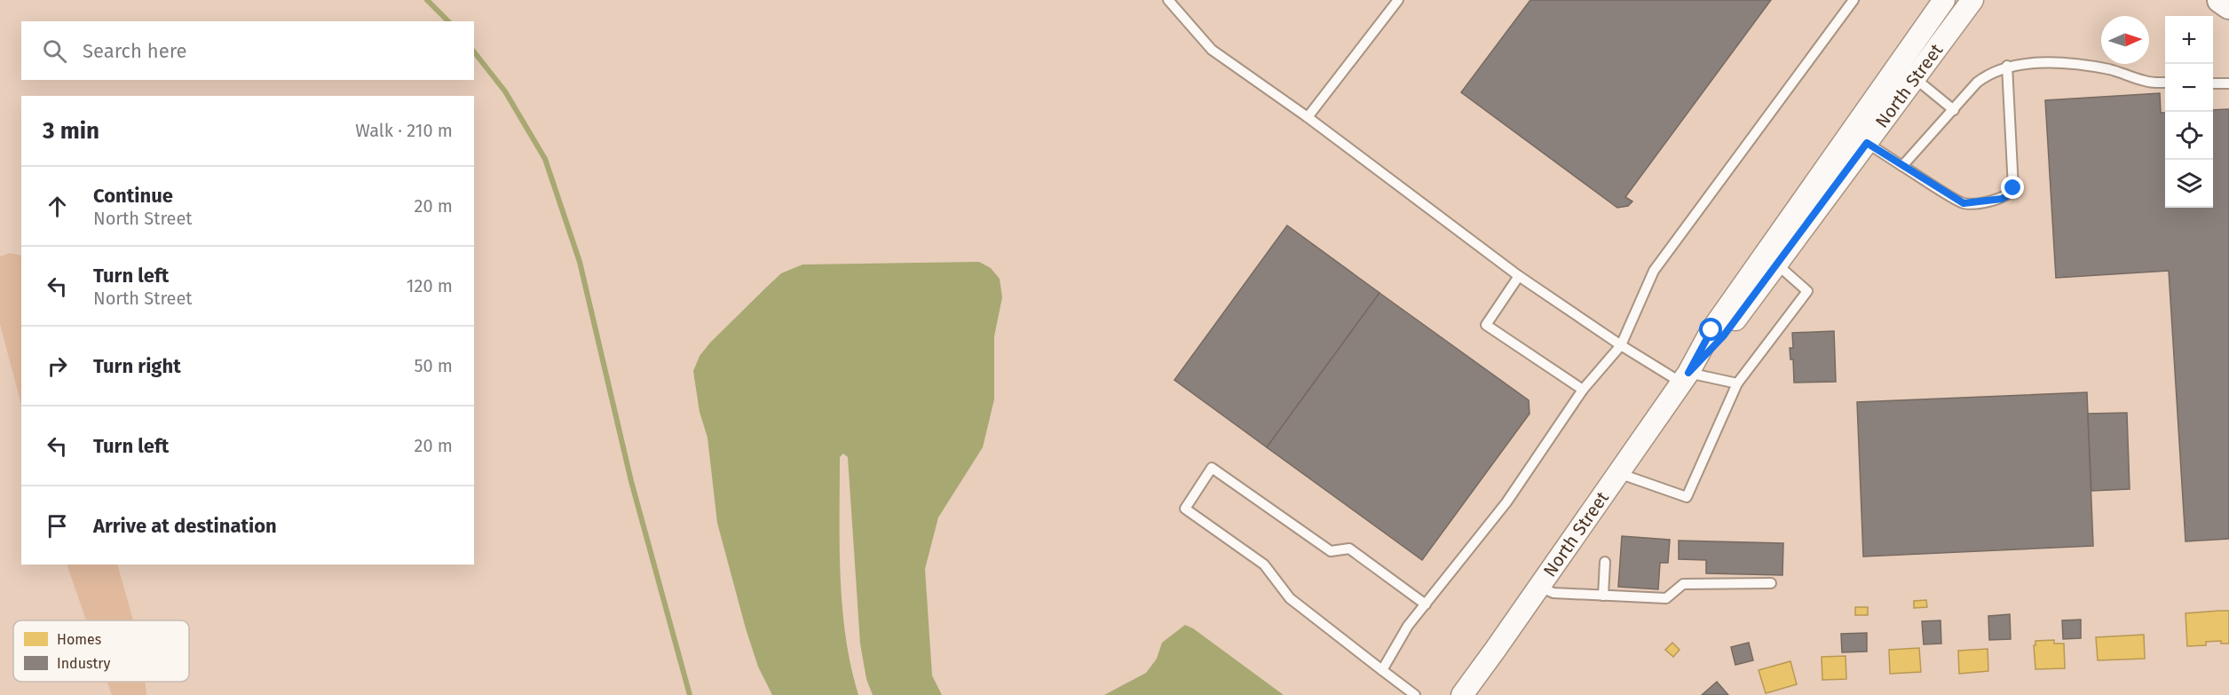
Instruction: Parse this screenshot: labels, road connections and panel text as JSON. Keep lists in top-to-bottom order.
{
  "streets": {
    "street": ["North Street"]
  },
  "legend": ["Homes", "Industry"],
  "north": "right",
  "page": {
    "map_buttons": ["+", "−"],
    "search": "Search here",
    "heading": ["3 min", "Walk · 210 m"],
    "list": [
      ["Continue", "North Street", "20 m"],
      ["Turn left", "North Street", "120 m"],
      ["Turn right", "50 m"],
      ["Turn left", "20 m"],
      "Arrive at destination"
    ]
  }
}
